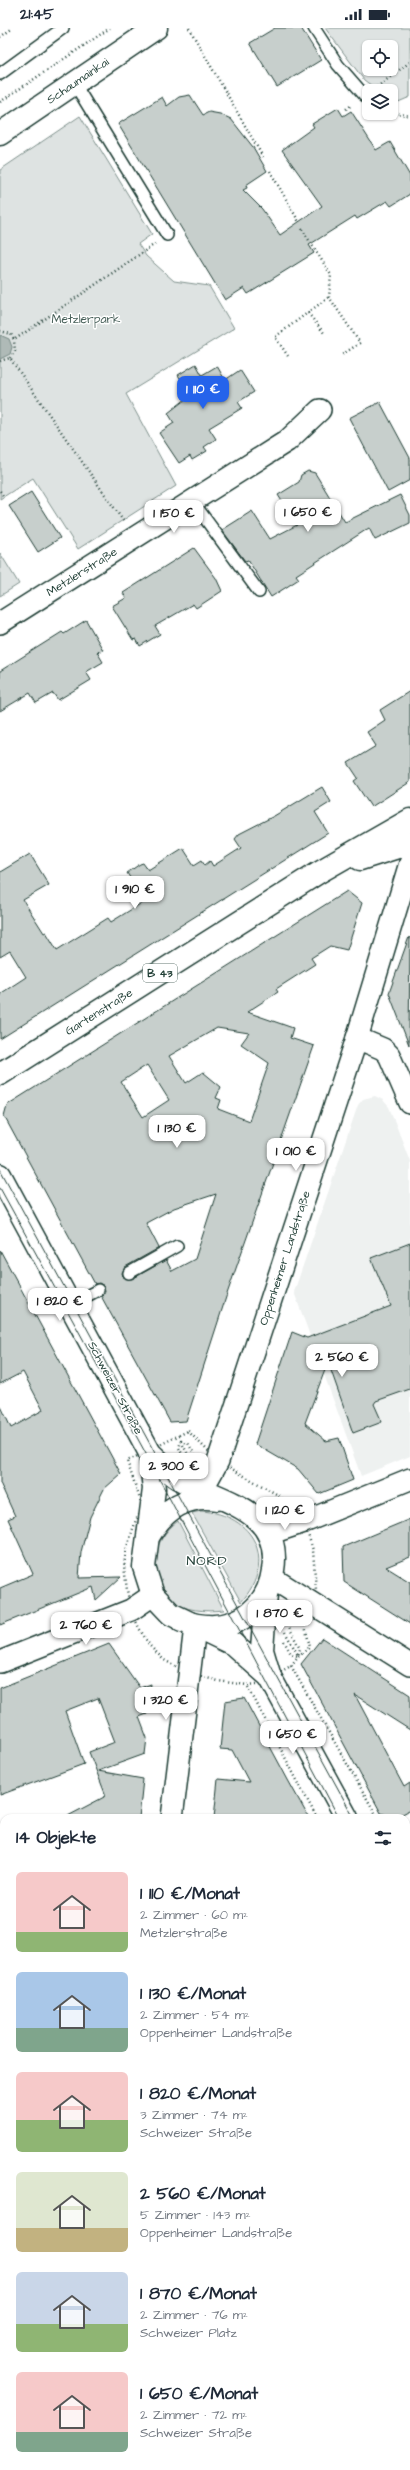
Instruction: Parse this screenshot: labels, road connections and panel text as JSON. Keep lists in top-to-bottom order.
{
  "streets": {
    "street": [
      "Schaumainkai",
      "Metzlerstraße",
      "B 43",
      "Gartenstraße",
      "Oppenheimer Landstraße",
      "Schweizer Straße"
    ]
  },
  "districts": ["NORD"],
  "parks": ["Metzlerpark"],
  "page": {
    "status": "21:45",
    "price": [
      "1 110 €",
      "1 650 €",
      "1 150 €",
      "1 910 €",
      "1 130 €",
      "1 010 €",
      "1 820 €",
      "2 560 €",
      "2 300 €",
      "1 120 €",
      "1 870 €",
      "2 760 €",
      "1 320 €",
      "1 650 €"
    ],
    "heading": "14 Objekte",
    "list": [
      {
        "name": "1 110 €/Monat",
        "note": "2 Zimmer · 60 m² · Metzlerstraße"
      },
      {
        "name": "1 130 €/Monat",
        "note": "2 Zimmer · 54 m² · Oppenheimer Landstraße"
      },
      {
        "name": "1 820 €/Monat",
        "note": "3 Zimmer · 74 m² · Schweizer Straße"
      },
      {
        "name": "2 560 €/Monat",
        "note": "5 Zimmer · 143 m² · Oppenheimer Landstraße"
      },
      {
        "name": "1 870 €/Monat",
        "note": "2 Zimmer · 76 m² · Schweizer Platz"
      },
      {
        "name": "1 650 €/Monat",
        "note": "2 Zimmer · 72 m² · Schweizer Straße"
      }
    ]
  }
}
